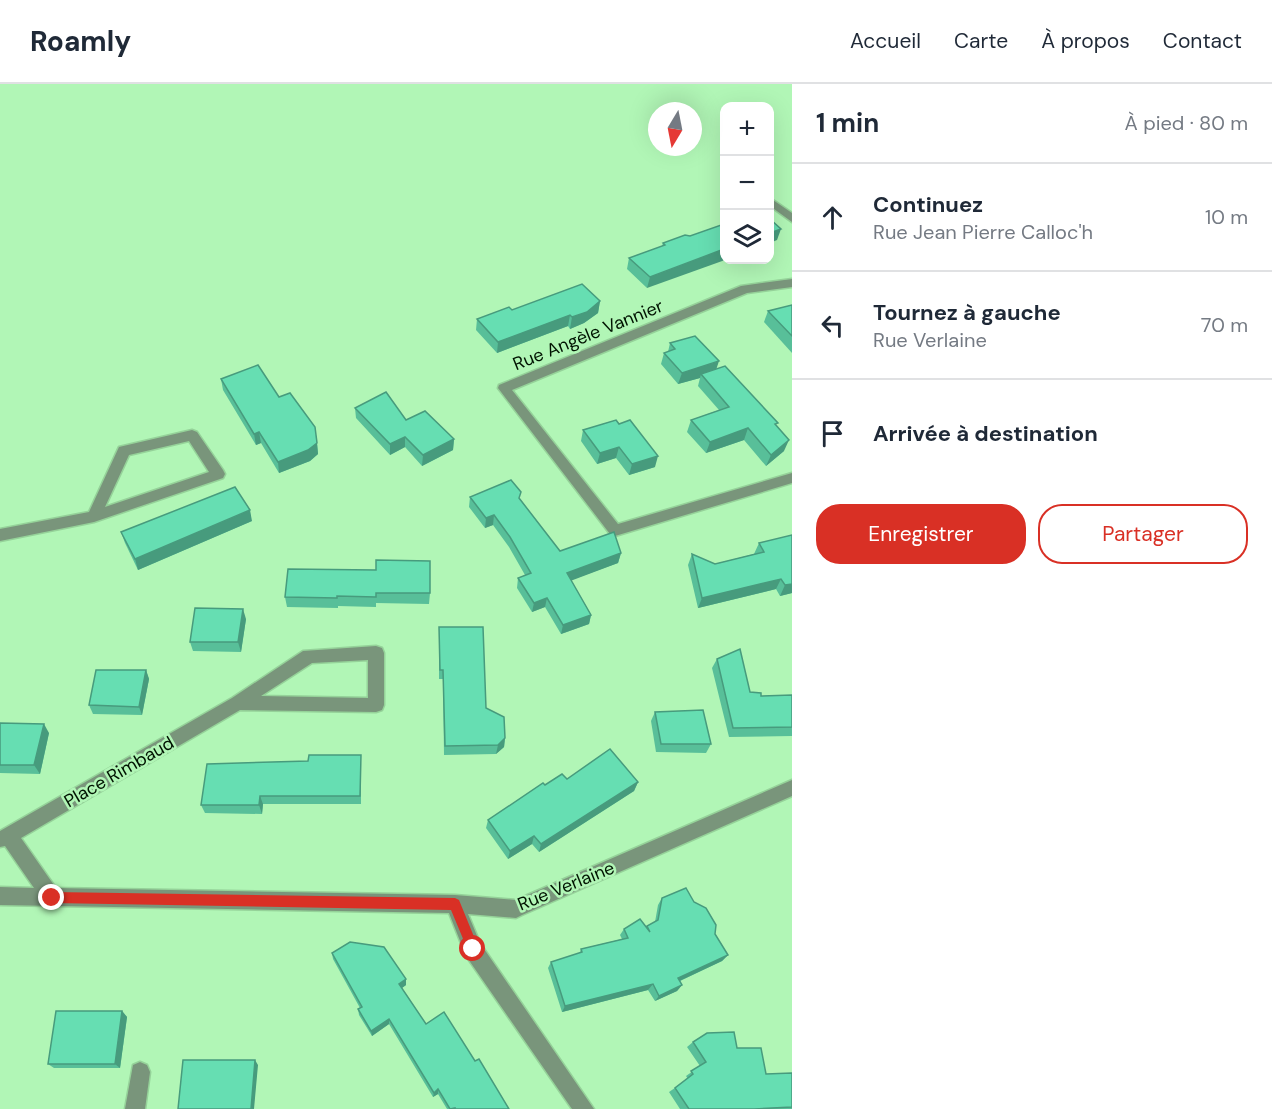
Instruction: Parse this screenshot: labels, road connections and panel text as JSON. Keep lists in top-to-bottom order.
{
  "streets": {
    "street": ["Rue Angèle Vannier", "Place Rimbaud", "Rue Verlaine"]
  },
  "north": "bottom",
  "page": {
    "header": "Roamly",
    "nav": [
      "Accueil",
      "Carte",
      "À propos",
      "Contact"
    ],
    "heading": ["1 min", "À pied · 80 m"],
    "map_buttons": ["+", "−"],
    "list": [
      ["Continuez", "Rue Jean Pierre Calloc'h", "10 m"],
      ["Tournez à gauche", "Rue Verlaine", "70 m"],
      "Arrivée à destination"
    ],
    "buttons": ["Enregistrer", "Partager"]
  }
}
